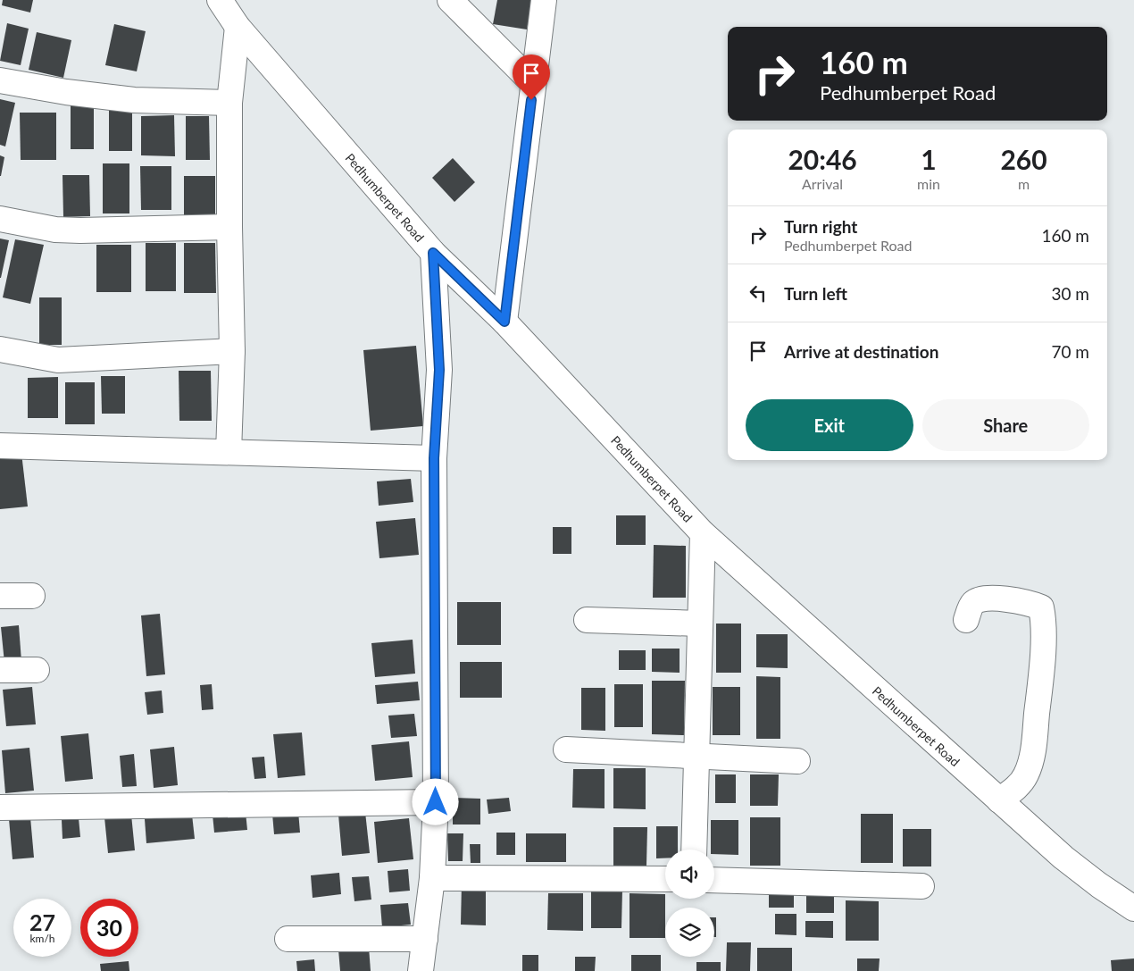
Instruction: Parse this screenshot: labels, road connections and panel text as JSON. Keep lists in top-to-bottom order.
{
  "streets": {
    "street": ["Pedhumberpet Road"]
  },
  "page": {
    "turn": ["160 m", "Pedhumberpet Road"],
    "eta": [
      "20:46",
      "Arrival",
      "1",
      "min",
      "260",
      "m"
    ],
    "list": [
      {
        "name": "Turn right",
        "note": "Pedhumberpet Road",
        "value": "160 m"
      },
      {
        "name": "Turn left",
        "value": "30 m"
      },
      {
        "name": "Arrive at destination",
        "value": "70 m"
      }
    ],
    "buttons": ["Exit", "Share"],
    "speed": "27 km/h",
    "limit": "30"
  }
}
